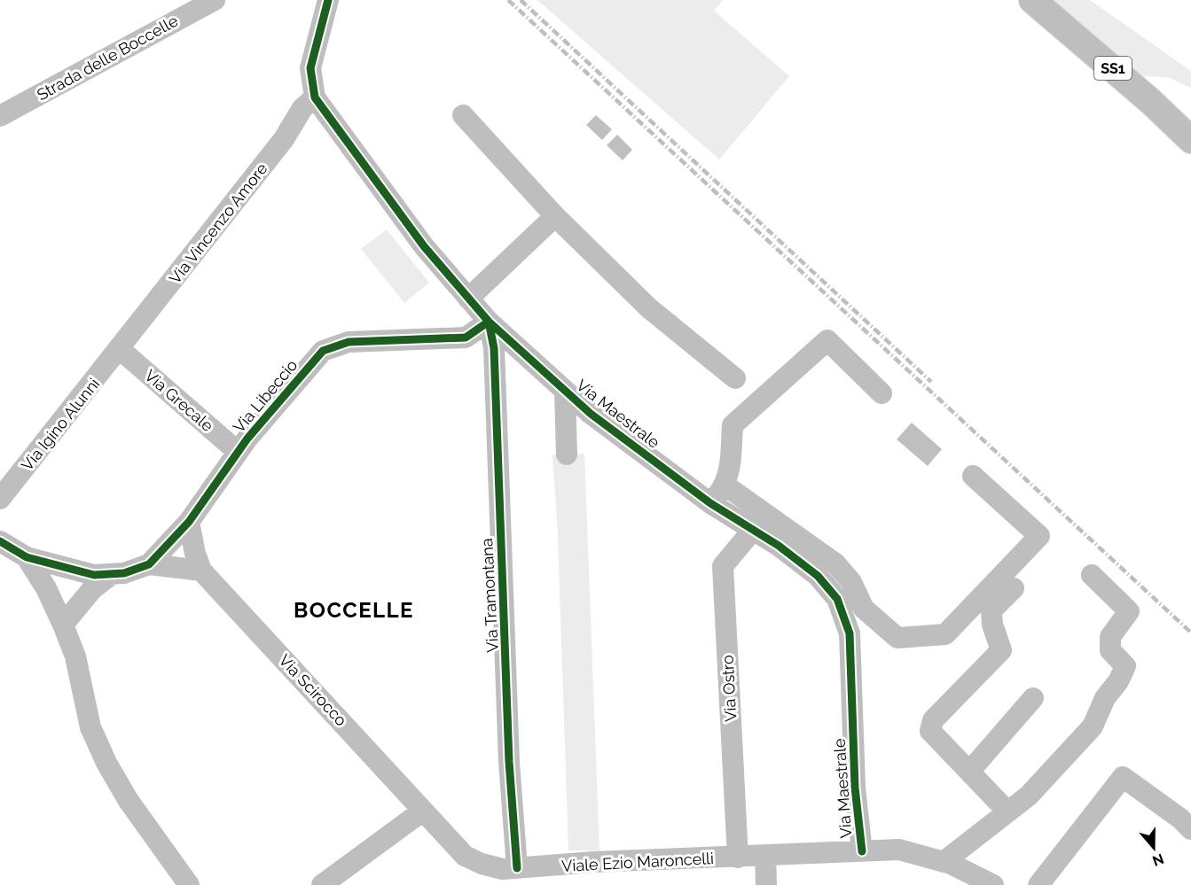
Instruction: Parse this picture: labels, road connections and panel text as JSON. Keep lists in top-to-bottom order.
{
  "streets": {
    "main road": ["SS1"],
    "street": [
      "Strada delle Boccelle",
      "Via Vincenzo Amore",
      "Via Libeccio",
      "Via Grecale",
      "Via Maestrale",
      "Via Igino Alunni",
      "Via Tramontana",
      "Via Ostro",
      "Via Scirocco",
      "Viale Ezio Maroncelli"
    ]
  },
  "crossings": [
    ["Via Vincenzo Amore", "Via Grecale"],
    ["Via Vincenzo Amore", "Via Maestrale"],
    ["Via Vincenzo Amore", "Via Igino Alunni"],
    ["Via Libeccio", "Via Grecale"],
    ["Via Libeccio", "Via Maestrale"],
    ["Via Libeccio", "Via Tramontana"],
    ["Via Libeccio", "Via Scirocco"],
    ["Via Grecale", "Via Igino Alunni"],
    ["Via Maestrale", "Via Tramontana"],
    ["Via Maestrale", "Via Ostro"],
    ["Via Maestrale", "Viale Ezio Maroncelli"],
    ["Via Tramontana", "Viale Ezio Maroncelli"],
    ["Via Ostro", "Viale Ezio Maroncelli"],
    ["Via Scirocco", "Viale Ezio Maroncelli"]
  ],
  "districts": ["BOCCELLE"],
  "north": "bottom"
}
